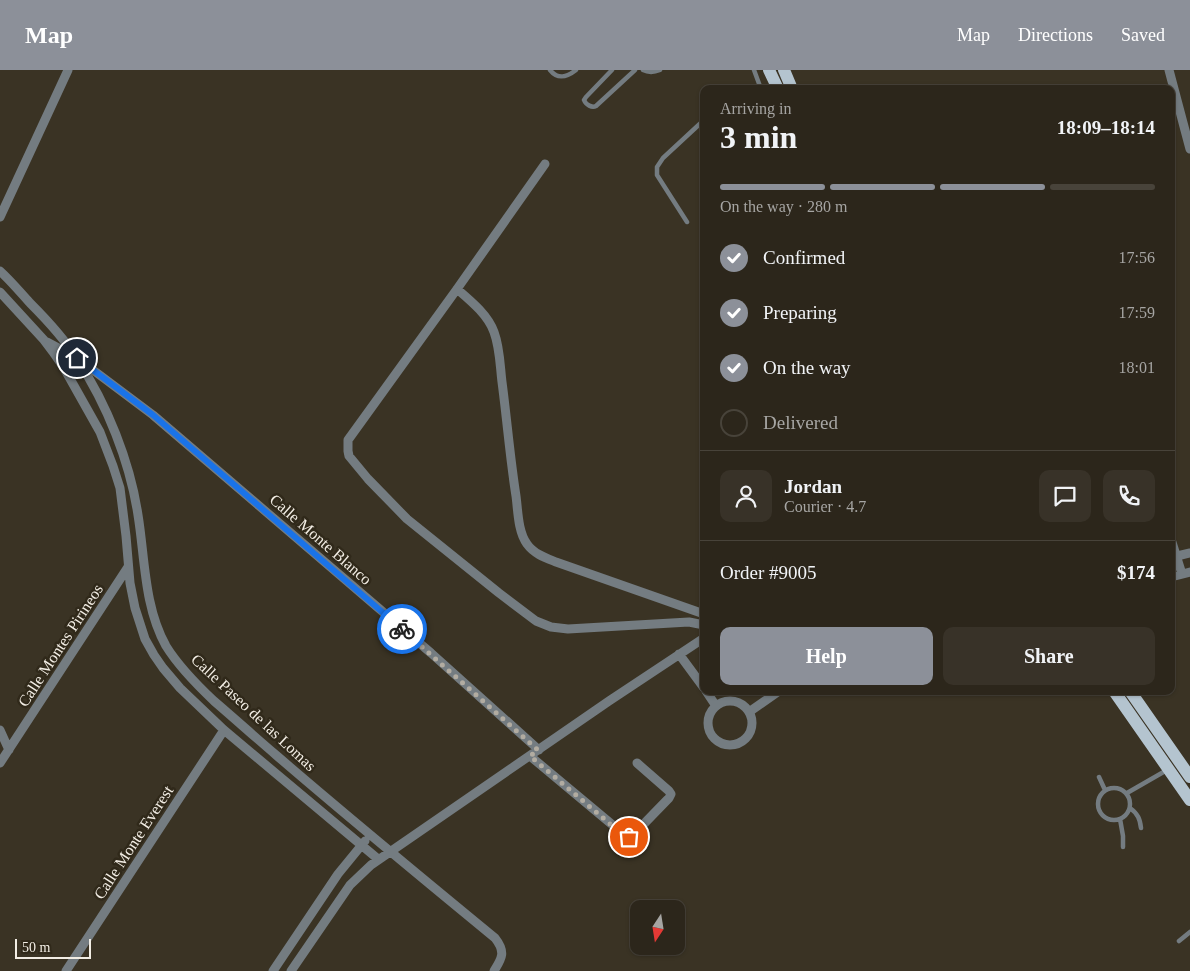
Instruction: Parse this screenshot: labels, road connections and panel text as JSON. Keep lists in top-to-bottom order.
{
  "streets": {
    "street": [
      "Calle Monte Blanco",
      "Calle Montes Pirineos",
      "Calle Paseo de las Lomas",
      "Calle Monte Everest"
    ]
  },
  "crossings": [
    ["Calle Monte Blanco", "Calle Paseo de las Lomas"],
    ["Calle Montes Pirineos", "Calle Paseo de las Lomas"],
    ["Calle Paseo de las Lomas", "Calle Monte Everest"]
  ],
  "scale_bar": "50 m",
  "north": "bottom",
  "page": {
    "header": "Map",
    "nav": ["Map", "Directions", "Saved"],
    "heading": ["3 min", "Arriving in", "18:09–18:14"],
    "panel": [
      "Jordan",
      "Courier · 4.7",
      "Order #9005",
      "$174"
    ],
    "bar": "On the way · 280 m",
    "list": [
      ["Confirmed", "17:56"],
      ["Preparing", "17:59"],
      ["On the way", "18:01"],
      "Delivered"
    ],
    "buttons": ["Help", "Share"],
    "scale": "50 m"
  }
}
